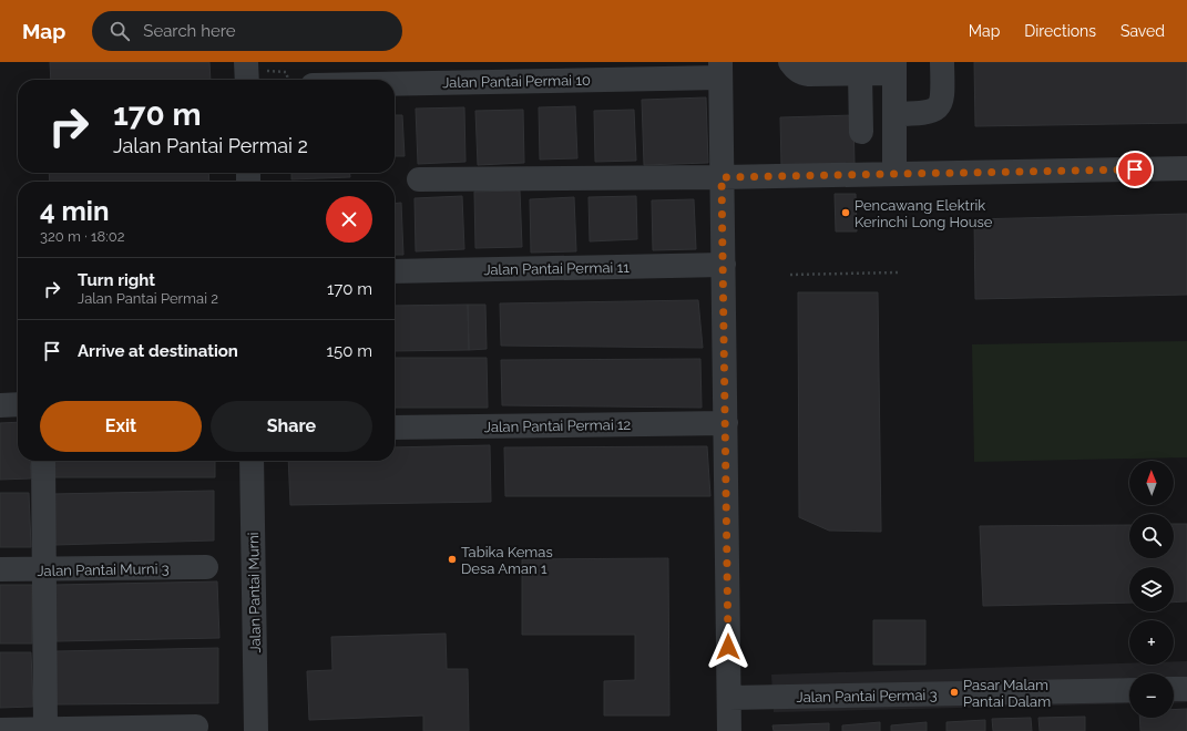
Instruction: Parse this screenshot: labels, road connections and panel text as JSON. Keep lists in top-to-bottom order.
{
  "streets": {
    "street": [
      "Jalan Pantai Permai 10",
      "Jalan Pantai Permai 11",
      "Jalan Pantai Permai 12",
      "Jalan Pantai Murni 3",
      "Jalan Pantai Murni",
      "Jalan Pantai Permai 3"
    ]
  },
  "places": ["Pencawang Elektrik Kerinchi Long House", "Tabika Kemas Desa Aman 1", "Pasar Malam Pantai Dalam"],
  "north": "top",
  "page": {
    "header": "Map",
    "search": "Search here",
    "nav": ["Map", "Directions", "Saved"],
    "turn": ["170 m", "Jalan Pantai Permai 2"],
    "heading": ["4 min", "320 m · 18:02"],
    "list": [
      {
        "name": "Turn right",
        "note": "Jalan Pantai Permai 2",
        "value": "170 m"
      },
      {
        "name": "Arrive at destination",
        "value": "150 m"
      }
    ],
    "buttons": ["Exit", "Share"],
    "map_buttons": ["+", "−"]
  }
}
